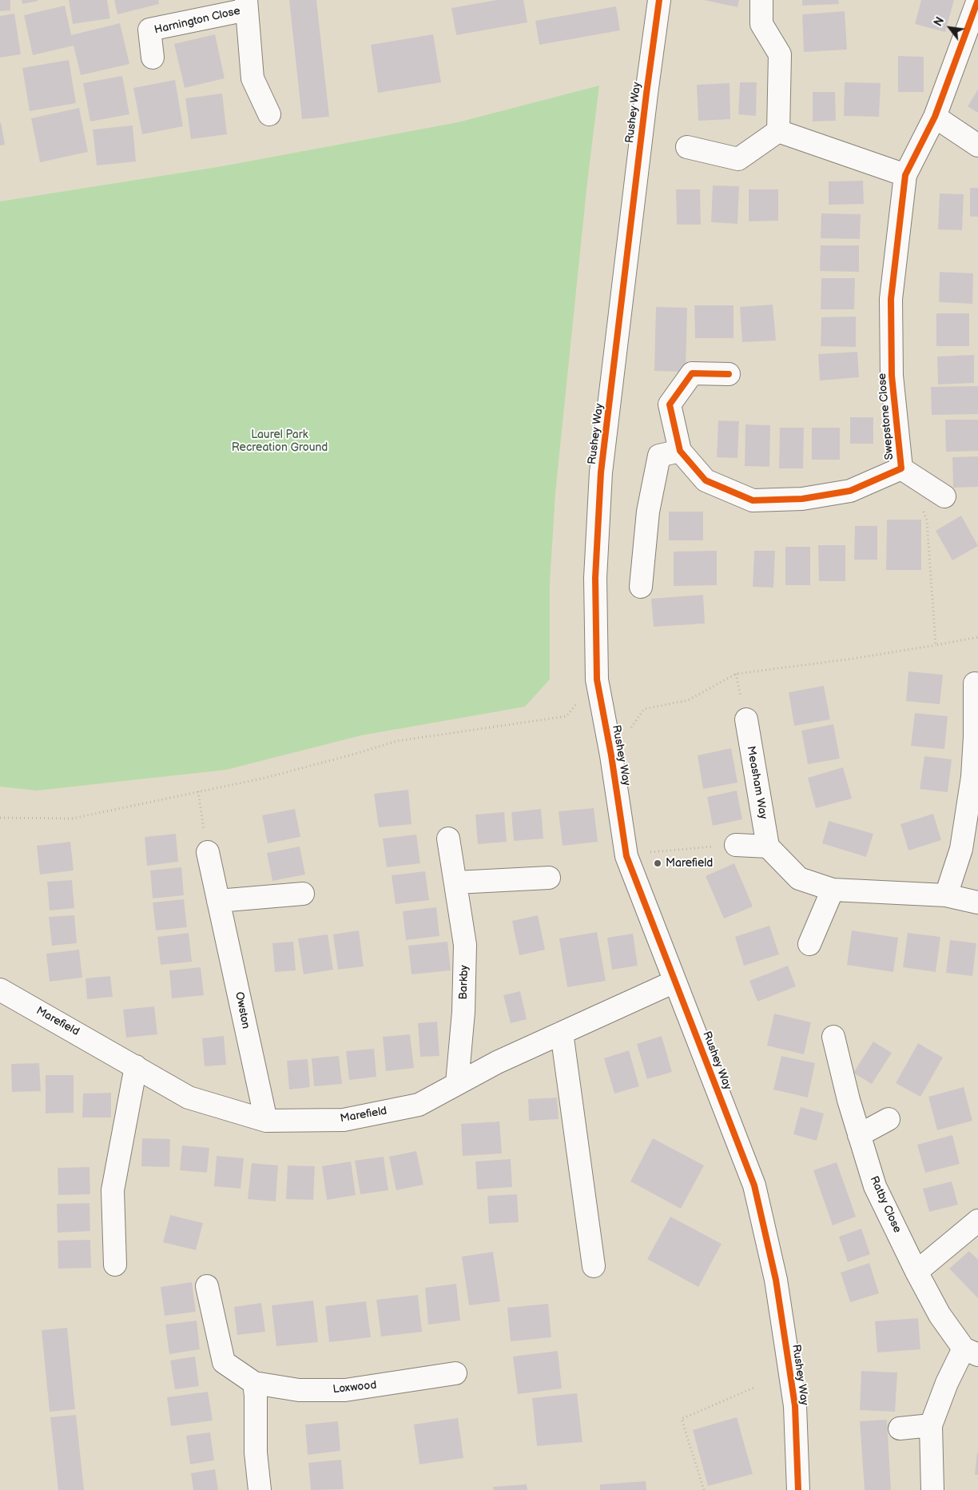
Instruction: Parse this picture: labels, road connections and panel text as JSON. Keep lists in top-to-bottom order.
{
  "streets": {
    "street": [
      "Harnington Close",
      "Rushey Way",
      "Swepstone Close",
      "Measham Way",
      "Barkby",
      "Owston",
      "Marefield",
      "Ratby Close",
      "Loxwood"
    ]
  },
  "crossings": [
    ["Rushey Way", "Marefield"],
    ["Barkby", "Marefield"],
    ["Owston", "Marefield"]
  ],
  "parks": ["Laurel Park Recreation Ground"],
  "places": ["Marefield"],
  "north": "top left"
}
